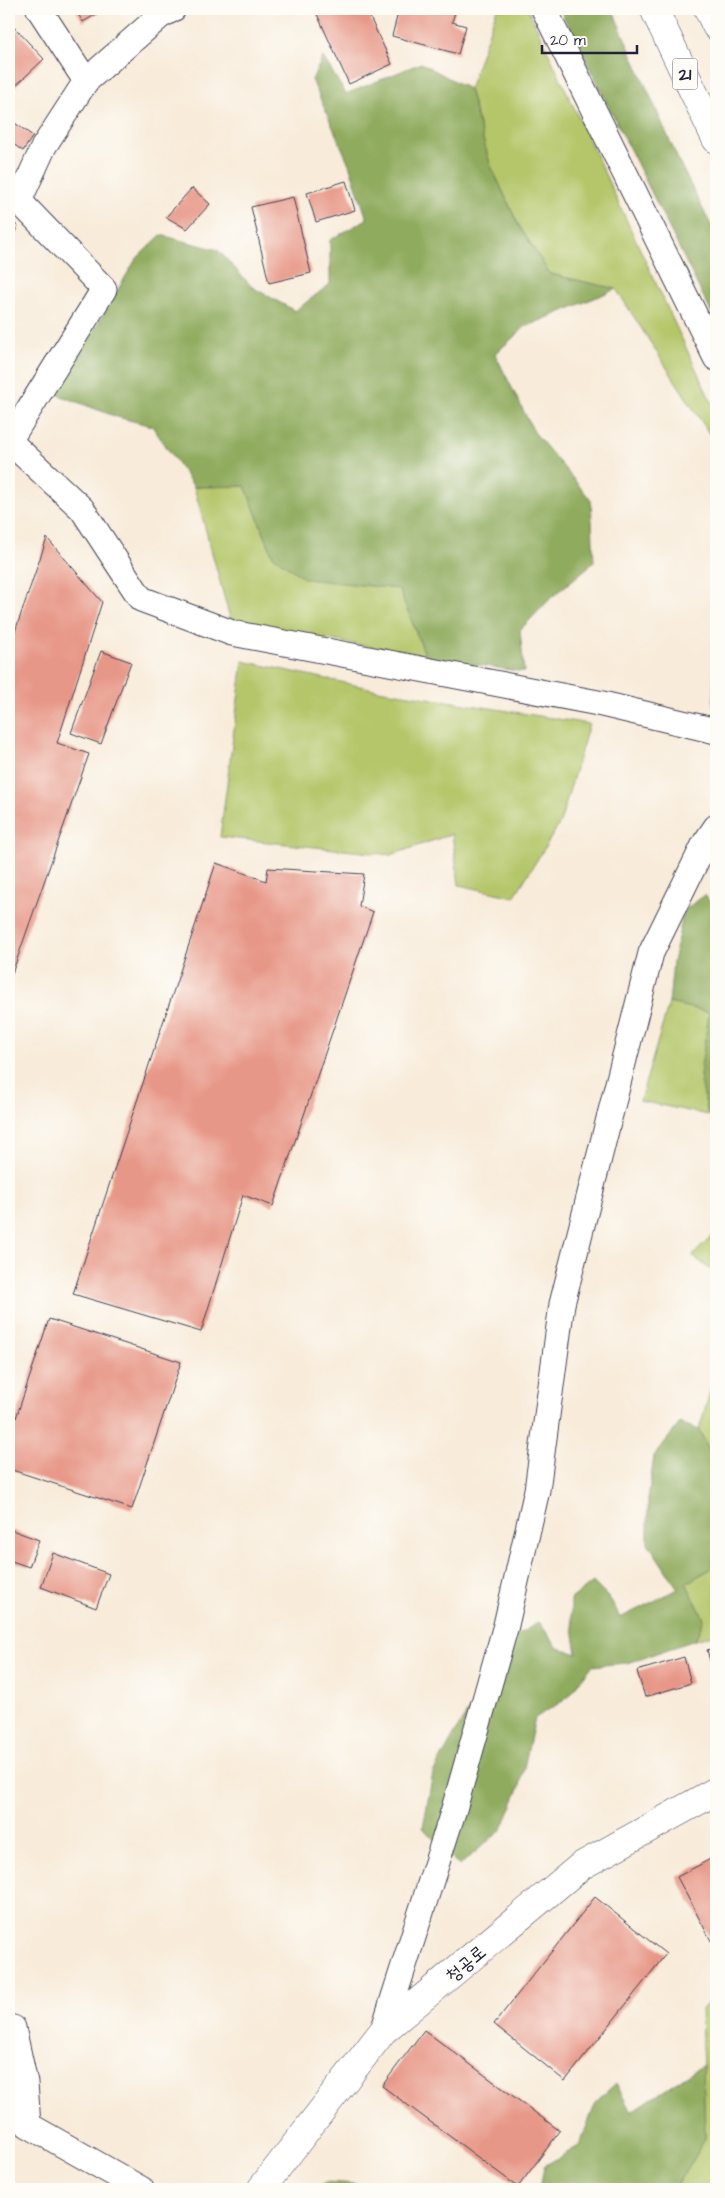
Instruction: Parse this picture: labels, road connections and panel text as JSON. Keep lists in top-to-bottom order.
{
  "streets": {
    "main road": ["21", "청공로"]
  },
  "scale_bar": "20 m"
}
